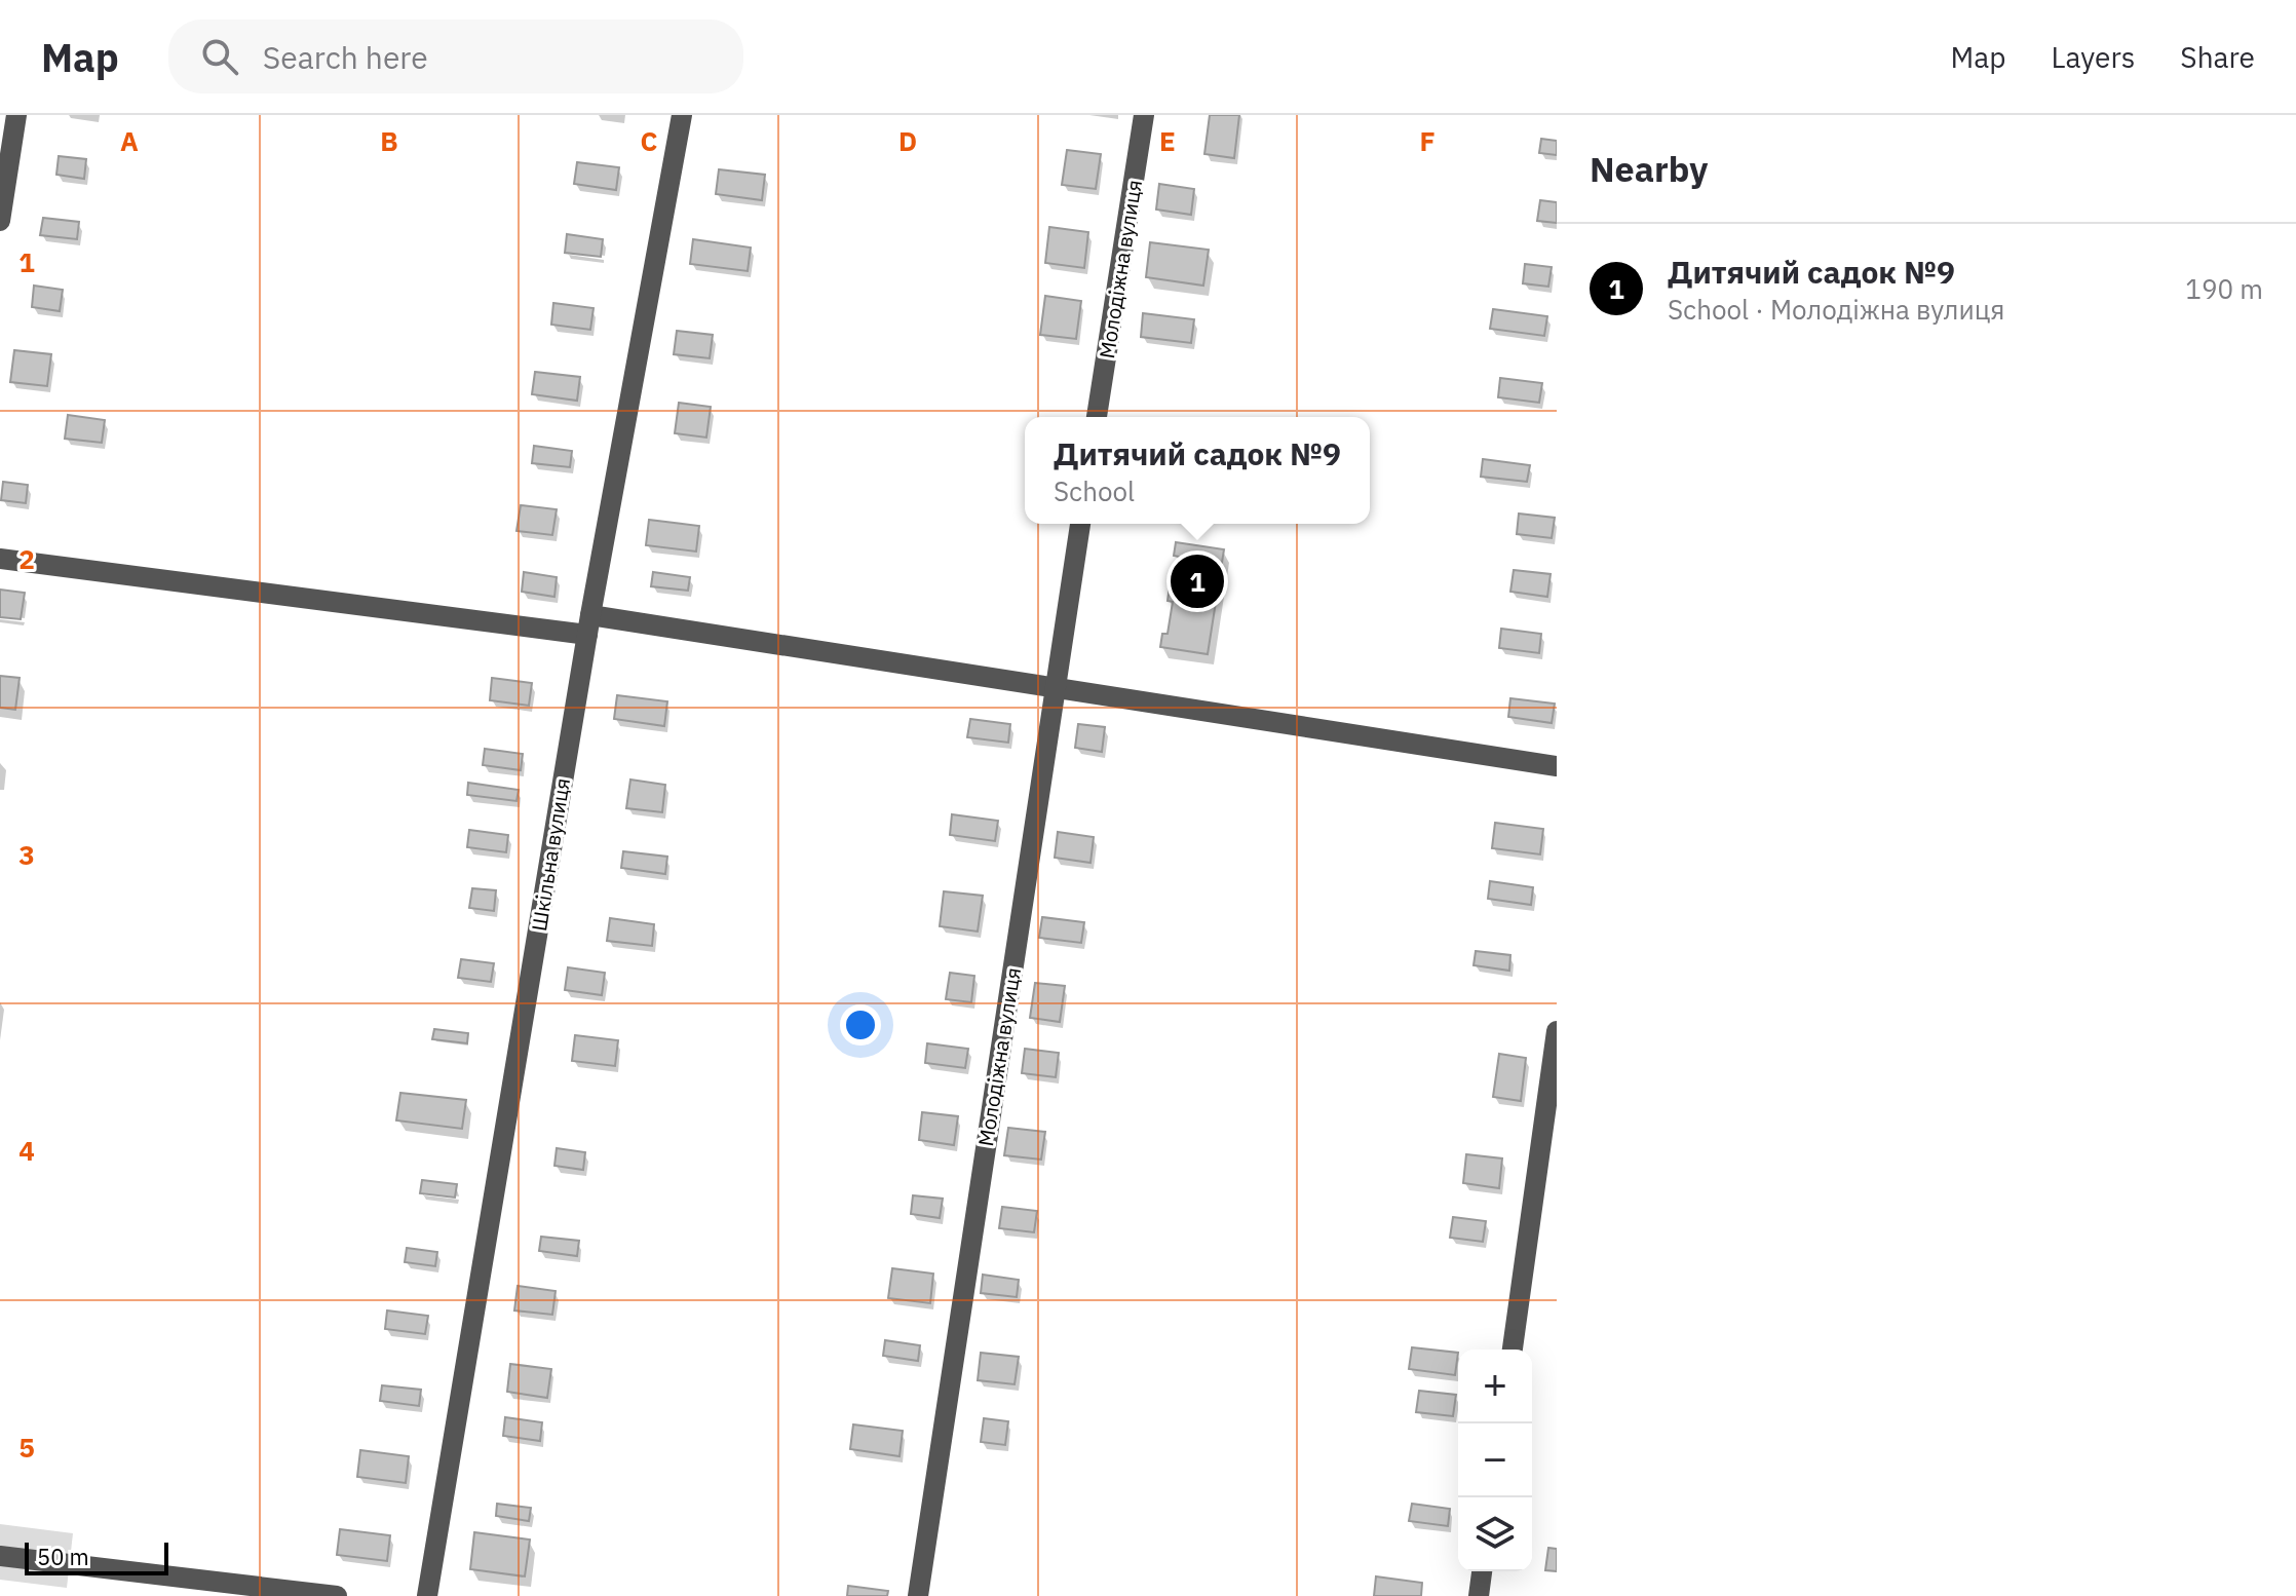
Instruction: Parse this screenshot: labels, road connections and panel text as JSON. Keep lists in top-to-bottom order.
{
  "streets": {
    "street": ["Молодіжна вулиця", "Шкільна вулиця"]
  },
  "scale_bar": "50 m",
  "page": {
    "header": "Map",
    "search": "Search here",
    "nav": ["Map", "Layers", "Share"],
    "heading": "Nearby",
    "list": [
      {
        "mark": "1",
        "name": "Дитячий садок №9",
        "note": "School · Молодіжна вулиця",
        "value": "190 m"
      }
    ],
    "popup": ["Дитячий садок №9", "School"],
    "pins": "1",
    "map_buttons": ["+", "−"],
    "scale": "50 m"
  },
  "grid": {
    "columns": [
      "A",
      "B",
      "C",
      "D",
      "E",
      "F"
    ],
    "rows": [
      "1",
      "2",
      "3",
      "4",
      "5"
    ]
  }
}
